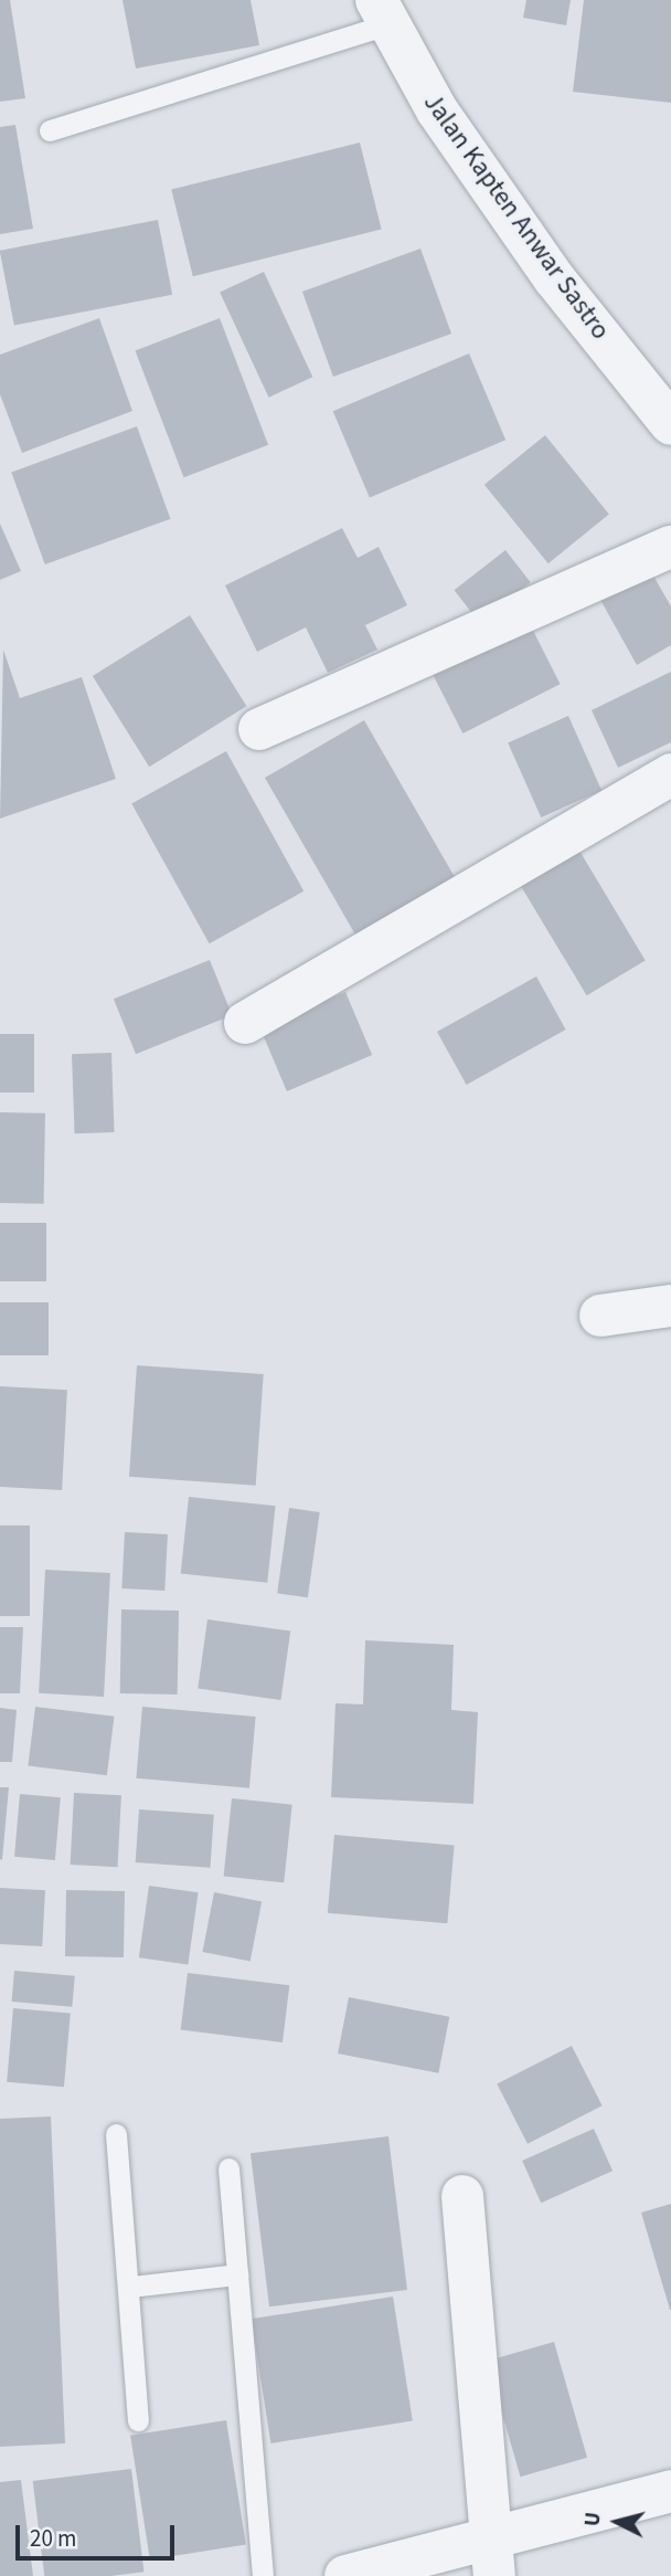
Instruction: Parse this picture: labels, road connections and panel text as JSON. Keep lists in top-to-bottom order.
{
  "streets": {
    "street": ["Jalan Kapten Anwar Sastro"]
  },
  "scale_bar": "20 m",
  "north": "left"
}
